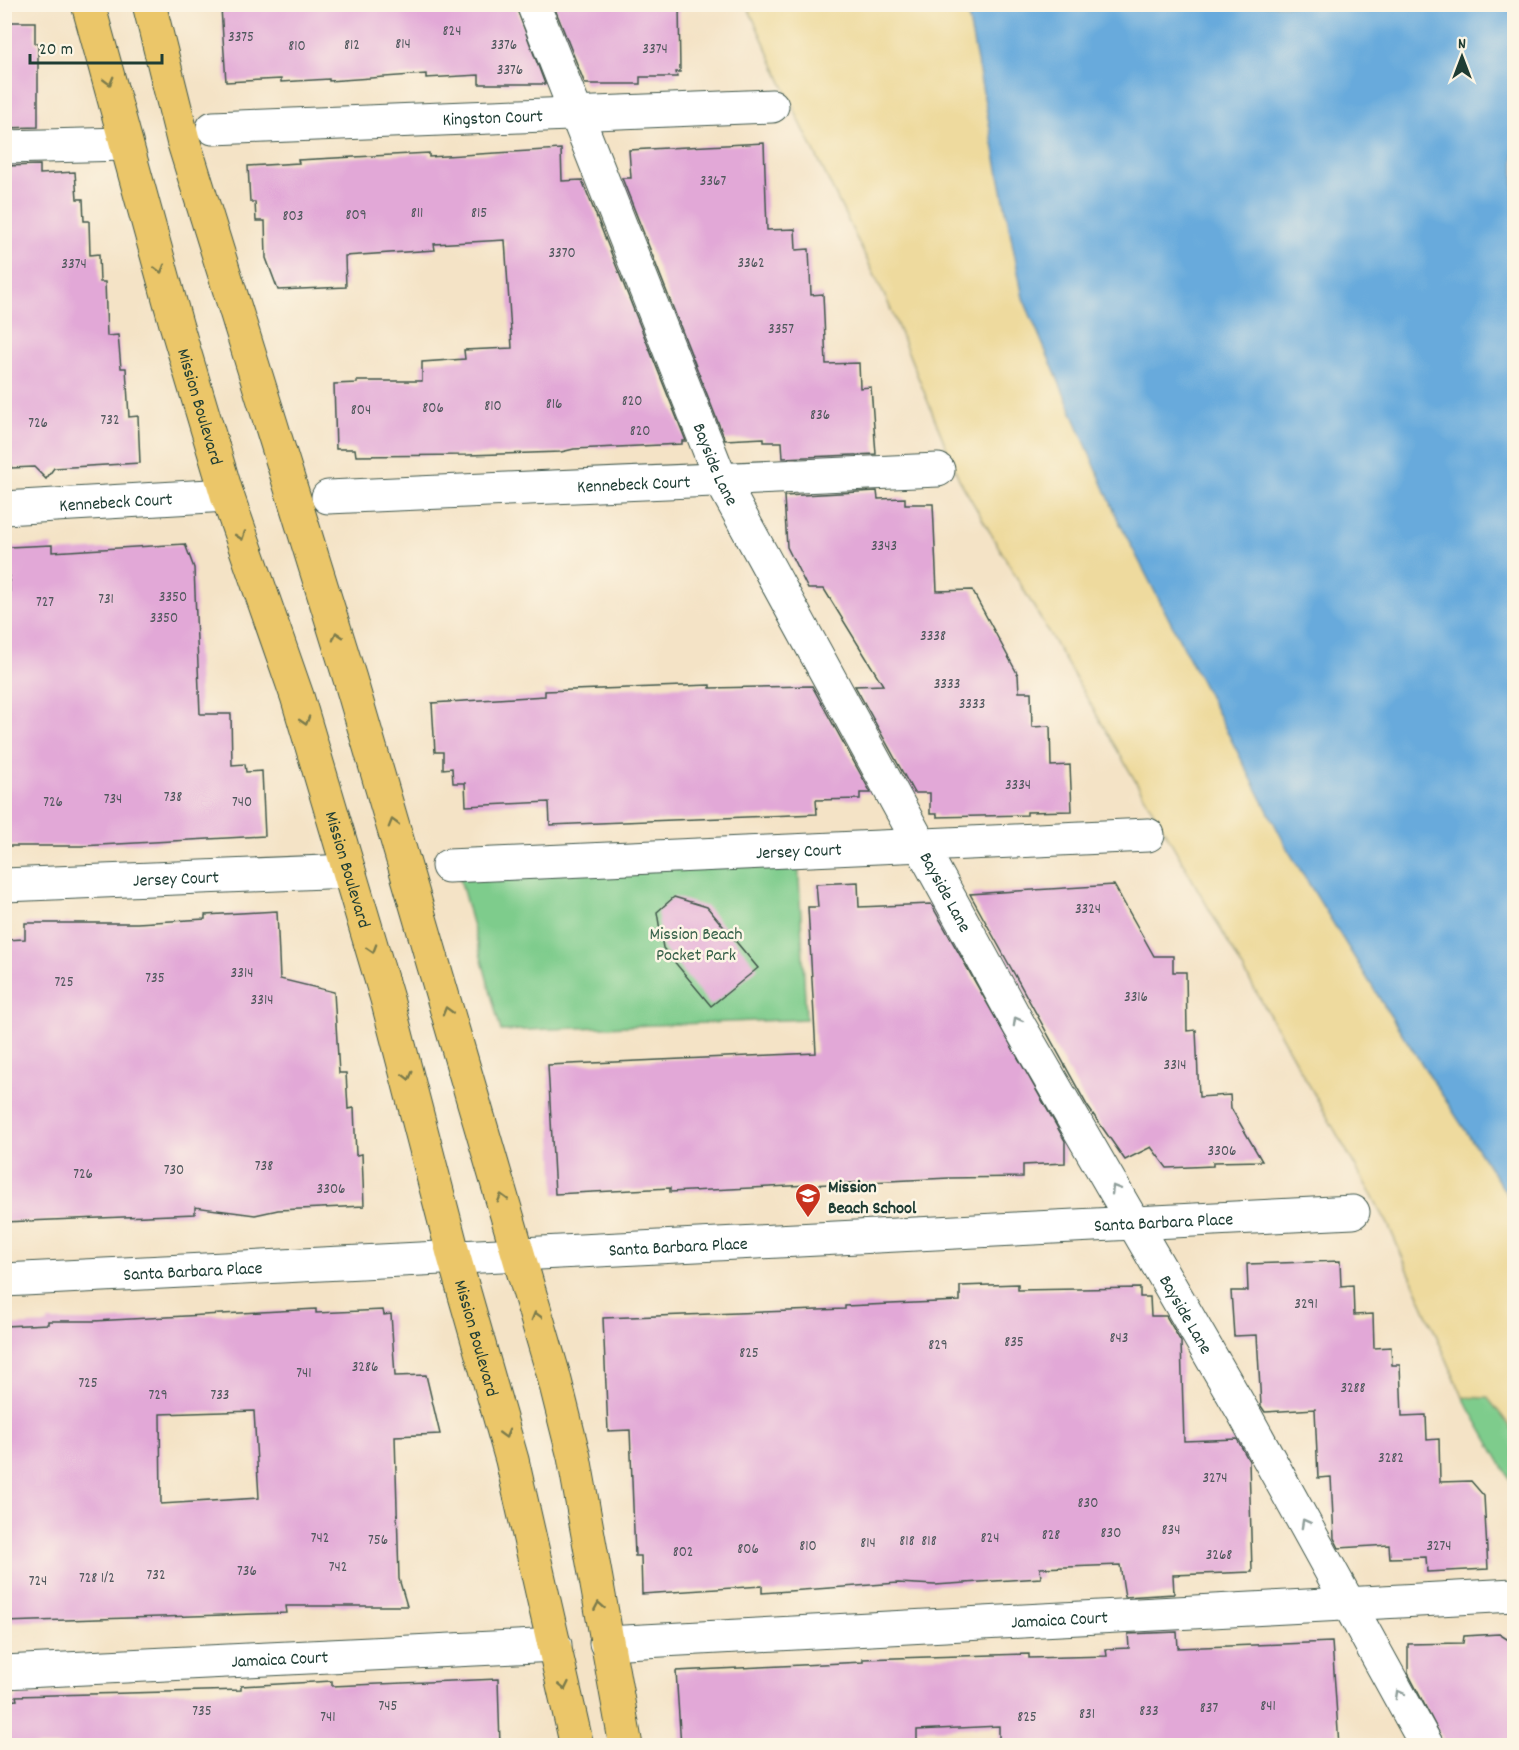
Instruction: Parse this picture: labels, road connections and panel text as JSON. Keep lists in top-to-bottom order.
{
  "streets": {
    "main road": ["Mission Boulevard"],
    "street": [
      "Kingston Court",
      "Bayside Lane",
      "Kennebeck Court",
      "Jersey Court",
      "Santa Barbara Place",
      "Jamaica Court"
    ]
  },
  "crossings": [
    ["Kingston Court", "Bayside Lane"],
    ["Mission Boulevard", "Kennebeck Court"],
    ["Mission Boulevard", "Jersey Court"],
    ["Mission Boulevard", "Santa Barbara Place"],
    ["Mission Boulevard", "Jamaica Court"],
    ["Bayside Lane", "Kennebeck Court"],
    ["Bayside Lane", "Jersey Court"],
    ["Bayside Lane", "Santa Barbara Place"],
    ["Bayside Lane", "Jamaica Court"]
  ],
  "one_way": ["Bayside Lane"],
  "parks": ["Mission Beach Pocket Park"],
  "places": {
    "school or university": ["Mission Beach School"]
  },
  "house_numbers": [
    "824",
    "3375",
    "814",
    "812",
    "3376",
    "810",
    "3374",
    "3376",
    "3367",
    "811",
    "815",
    "809",
    "803",
    "3370",
    "3362",
    "3374",
    "3357",
    "820",
    "816",
    "810",
    "806",
    "804",
    "836",
    "732",
    "726",
    "820",
    "3343",
    "3350",
    "731",
    "727",
    "3350",
    "3338",
    "3333",
    "3333",
    "3334",
    "738",
    "734",
    "726",
    "740",
    "3324",
    "3314",
    "735",
    "725",
    "3316",
    "3314",
    "3314",
    "3306",
    "738",
    "730",
    "726",
    "3306",
    "3291",
    "843",
    "835",
    "829",
    "825",
    "3286",
    "741",
    "725",
    "3288",
    "729",
    "733",
    "3282",
    "3274",
    "830",
    "834",
    "830",
    "828",
    "742",
    "824",
    "756",
    "818",
    "818",
    "814",
    "810",
    "3274",
    "806",
    "802",
    "3268",
    "742",
    "736",
    "732",
    "728 1/2",
    "724",
    "745",
    "841",
    "837",
    "735",
    "833",
    "831",
    "741",
    "825"
  ],
  "scale_bar": "20 m",
  "north": "top"
}
